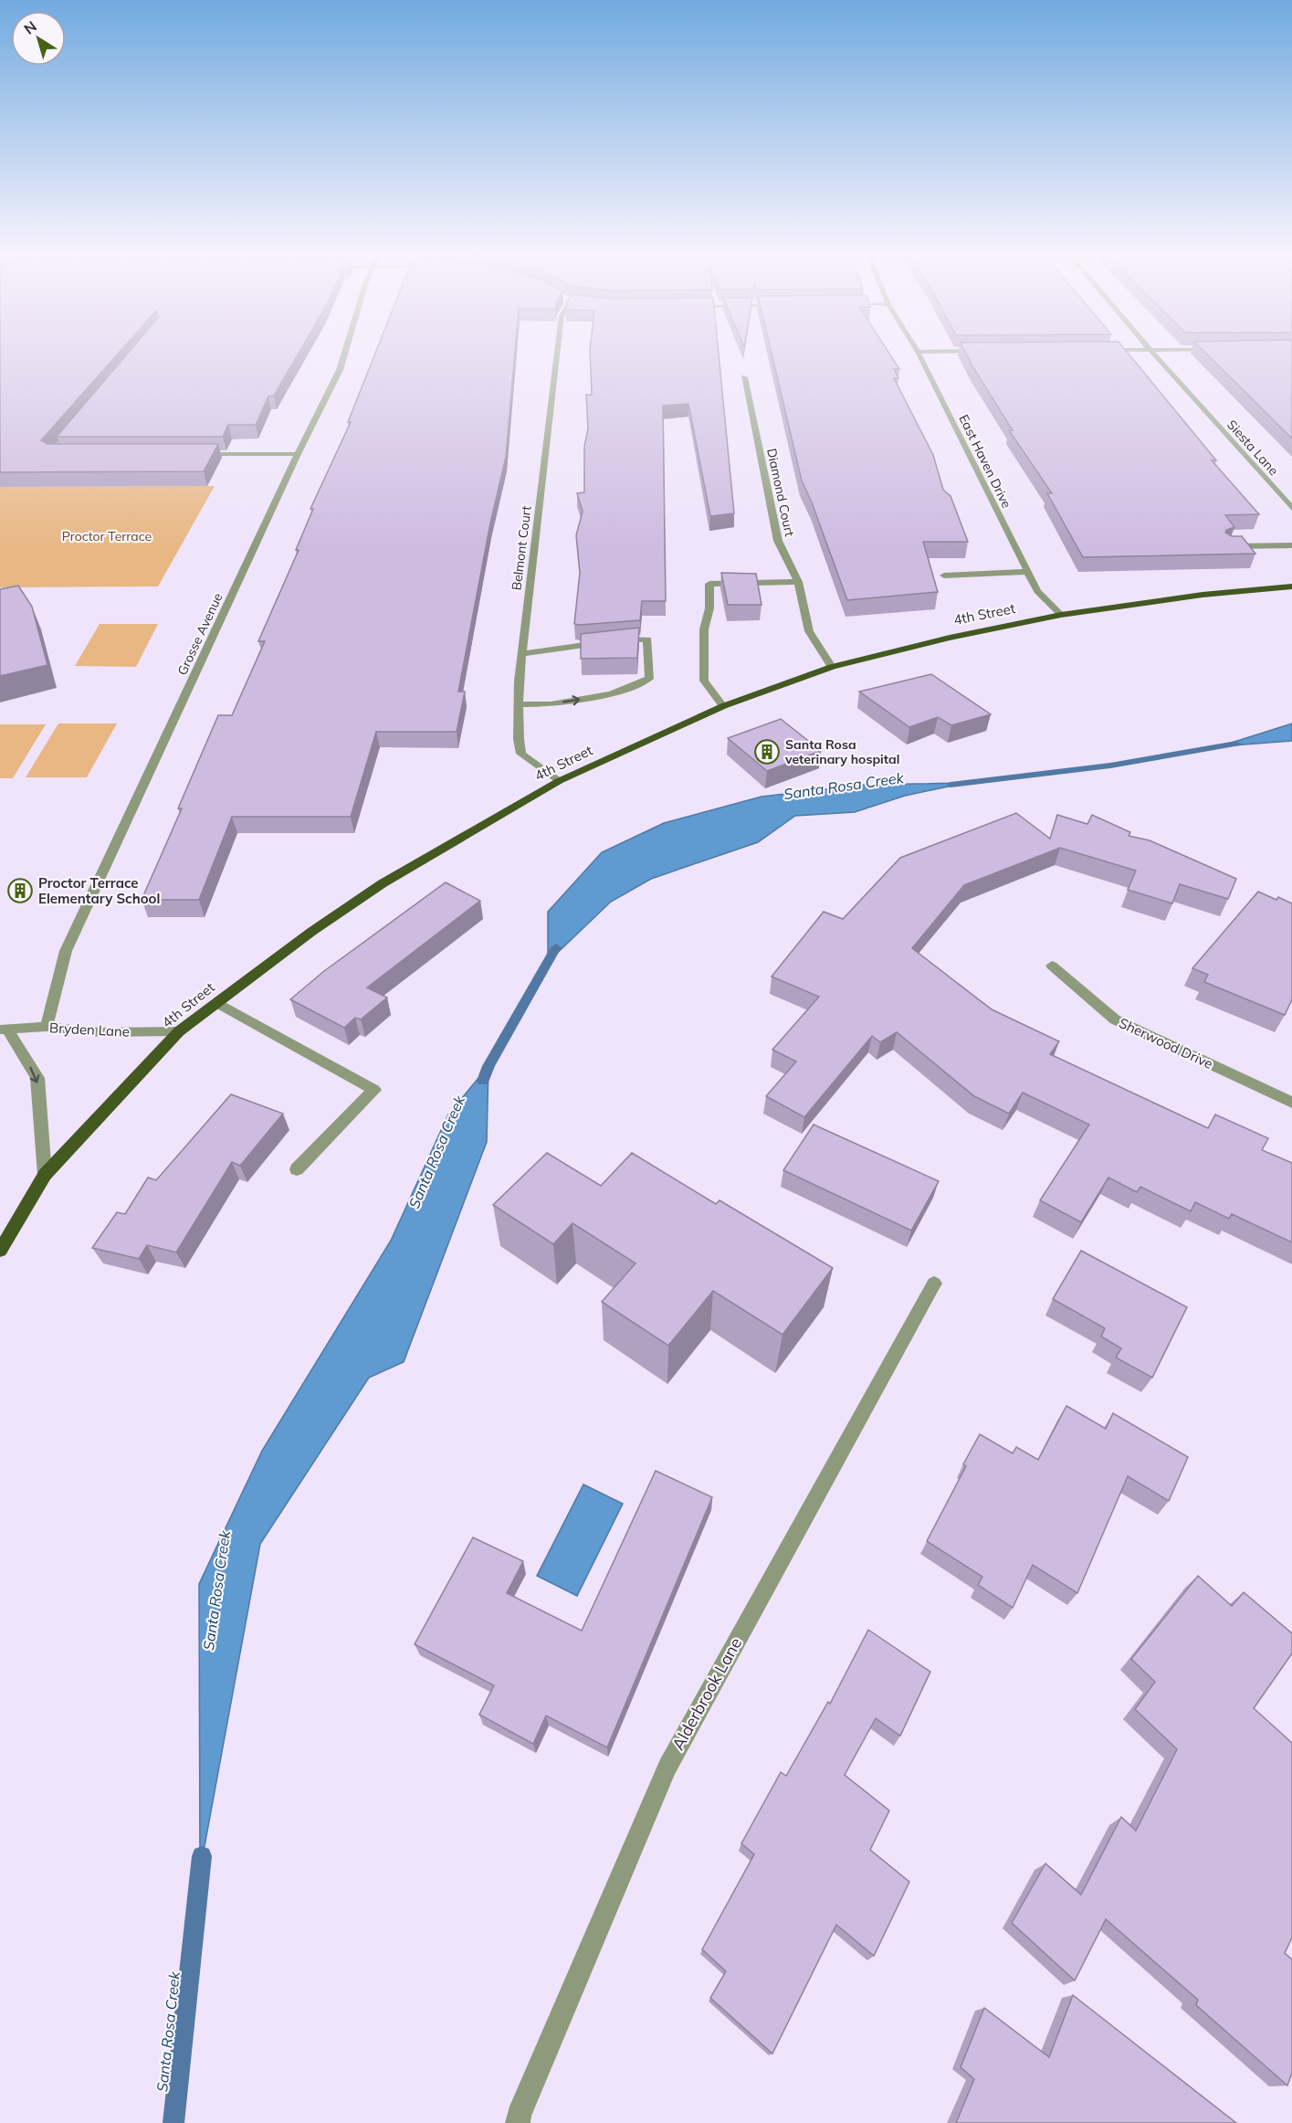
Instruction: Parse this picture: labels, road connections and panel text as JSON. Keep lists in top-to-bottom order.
{
  "streets": {
    "main road": ["4th Street"],
    "street": [
      "Siesta Lane",
      "East Haven Drive",
      "Diamond Court",
      "Belmont Court",
      "Grosse Avenue",
      "Bryden Lane",
      "Sherwood Drive",
      "Alderbrook Lane"
    ]
  },
  "crossings": [
    ["East Haven Drive", "4th Street"],
    ["Diamond Court", "4th Street"],
    ["Belmont Court", "4th Street"],
    ["4th Street", "Bryden Lane"],
    ["Grosse Avenue", "Bryden Lane"]
  ],
  "water": ["Santa Rosa Creek"],
  "parks": ["Proctor Terrace"],
  "places": {
    "building": ["Santa Rosa veterinary hospital", "Proctor Terrace Elementary School"]
  },
  "north": "top left"
}
